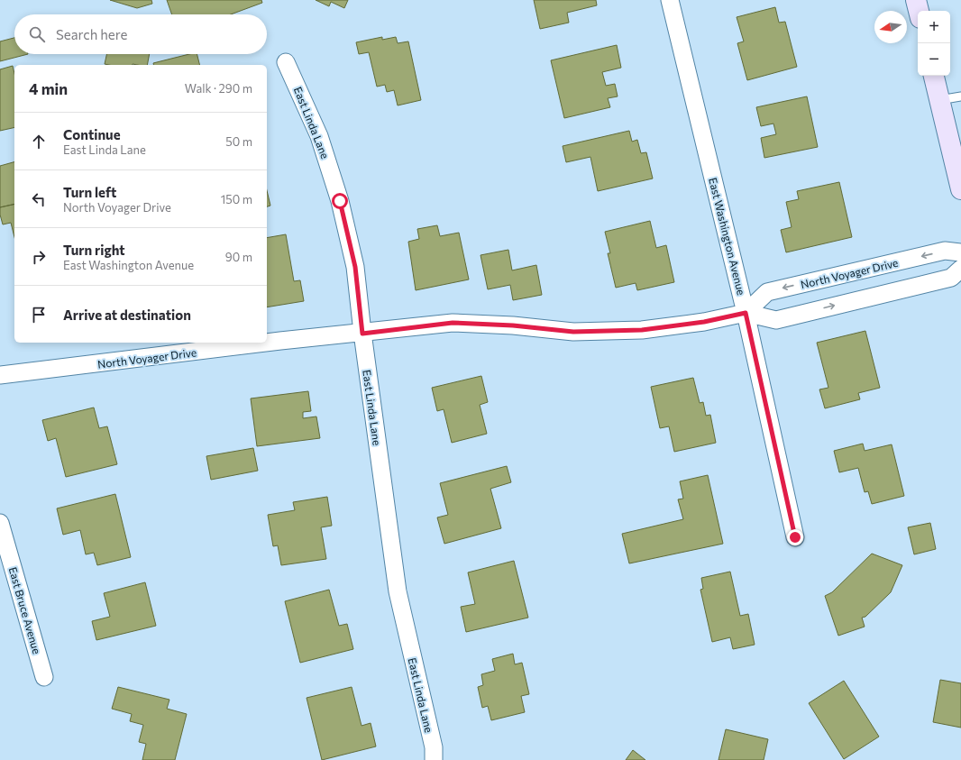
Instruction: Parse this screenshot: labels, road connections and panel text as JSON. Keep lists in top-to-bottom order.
{
  "streets": {
    "street": [
      "East Linda Lane",
      "East Washington Avenue",
      "North Voyager Drive",
      "East Bruce Avenue"
    ]
  },
  "crossings": [
    ["East Linda Lane", "North Voyager Drive"],
    ["East Washington Avenue", "North Voyager Drive"]
  ],
  "north": "left",
  "page": {
    "map_buttons": ["+", "−"],
    "search": "Search here",
    "heading": ["4 min", "Walk · 290 m"],
    "list": [
      ["Continue", "East Linda Lane", "50 m"],
      ["Turn left", "North Voyager Drive", "150 m"],
      ["Turn right", "East Washington Avenue", "90 m"],
      "Arrive at destination"
    ]
  }
}
